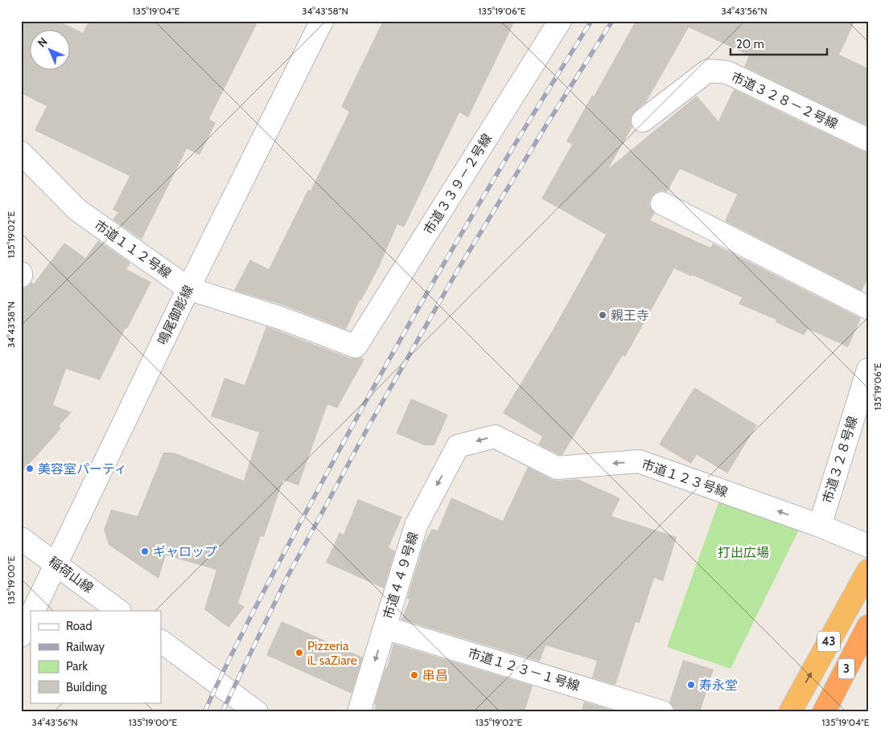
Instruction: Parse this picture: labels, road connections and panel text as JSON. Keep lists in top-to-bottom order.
{
  "streets": {
    "highway": ["43", "3"],
    "street": [
      "市道３２８－２号線",
      "市道３３９－２号線",
      "市道１１２号線",
      "鳴尾御影線",
      "市道３２８号線",
      "市道１２３号線",
      "稲荷山線",
      "市道４４９号線",
      "市道１２３－１号線"
    ]
  },
  "crossings": [
    ["市道３３９－２号線", "市道１１２号線"],
    ["市道１１２号線", "鳴尾御影線"],
    ["鳴尾御影線", "稲荷山線"],
    ["市道３２８号線", "市道１２３号線"],
    ["市道１２３号線", "市道４４９号線"],
    ["市道４４９号線", "市道１２３－１号線"]
  ],
  "one_way": ["市道１２３号線", "市道４４９号線"],
  "parks": ["打出広場"],
  "places": [
    "親王寺",
    "美容室パーティ",
    "ギャロップ",
    "Pizzeria iL saZiare",
    "串昌",
    "寿永堂"
  ],
  "legend": [
    "Road",
    "Railway",
    "Park",
    "Building"
  ],
  "scale_bar": "20 m",
  "north": "top left",
  "coordinates": [
    "135°19'04\"E",
    "34°43'58\"N",
    "135°19'06\"E",
    "34°43'56\"N",
    "135°19'02\"E",
    "135°19'00\"E"
  ]
}
